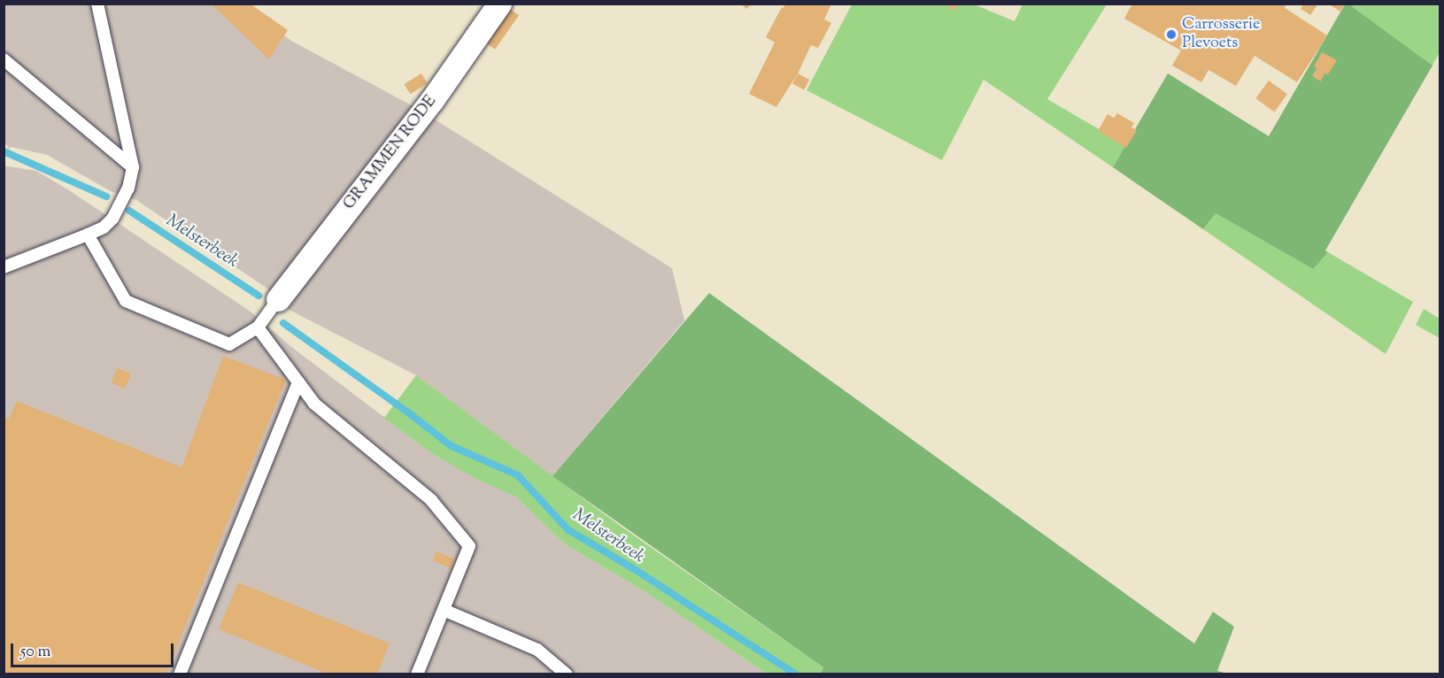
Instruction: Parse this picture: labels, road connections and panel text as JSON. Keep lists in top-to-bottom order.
{
  "streets": {
    "street": ["GRAMMEN RODE"]
  },
  "water": ["Melsterbeek"],
  "places": ["Carrosserie Plevoets"],
  "scale_bar": "50 m"
}
